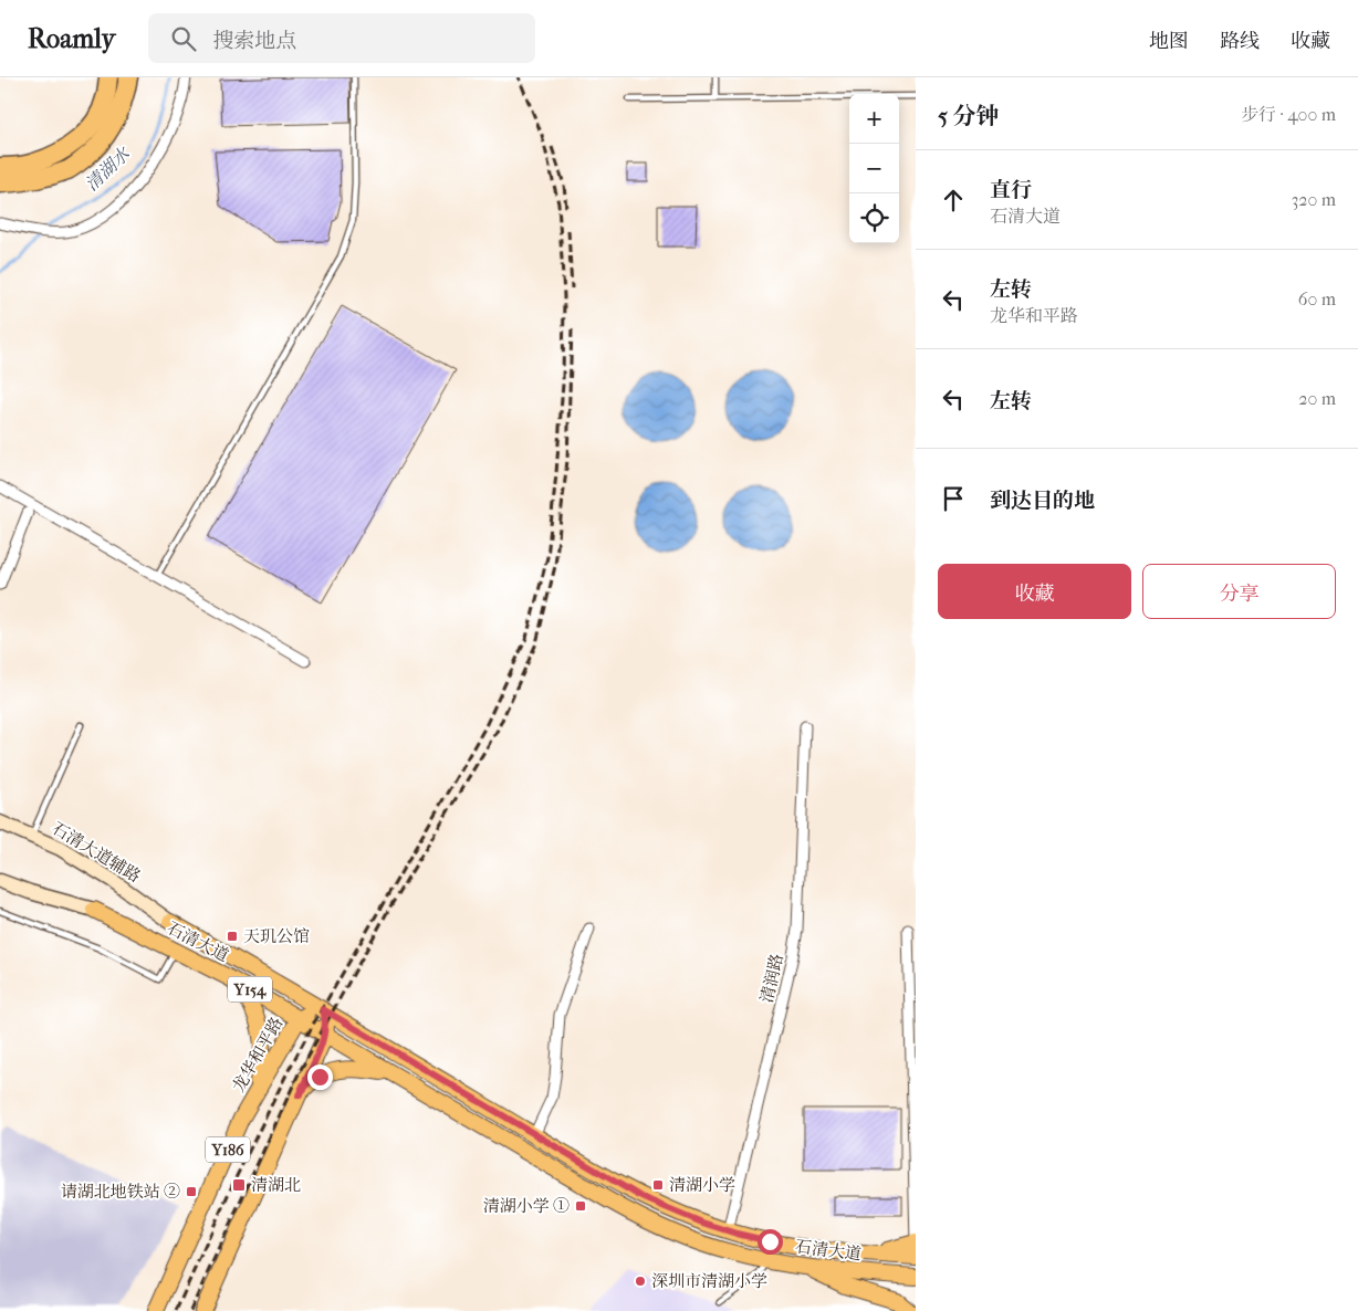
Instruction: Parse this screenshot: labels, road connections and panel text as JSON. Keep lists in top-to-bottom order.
{
  "streets": {
    "main road": [
      "石清大道辅路",
      "石清大道",
      "Y154",
      "龙华和平路",
      "Y186"
    ],
    "street": ["清润路"]
  },
  "crossings": [
    ["石清大道辅路", "石清大道"],
    ["石清大道", "清润路"],
    ["石清大道", "Y154"],
    ["石清大道", "龙华和平路"],
    ["石清大道", "Y186"],
    ["龙华和平路", "Y186"]
  ],
  "water": ["清湖水"],
  "places": {
    "transit": [
      "天玑公馆",
      "清湖北",
      "清湖小学",
      "请湖北地铁站 ②",
      "清湖小学 ①"
    ],
    "other": ["深圳市清湖小学"]
  },
  "page": {
    "header": "Roamly",
    "search": "搜索地点",
    "nav": ["地图", "路线", "收藏"],
    "heading": ["5 分钟", "步行 · 400 m"],
    "map_buttons": ["+", "−"],
    "list": [
      ["直行", "石清大道", "320 m"],
      ["左转", "龙华和平路", "60 m"],
      ["左转", "20 m"],
      "到达目的地"
    ],
    "buttons": ["收藏", "分享"]
  }
}
